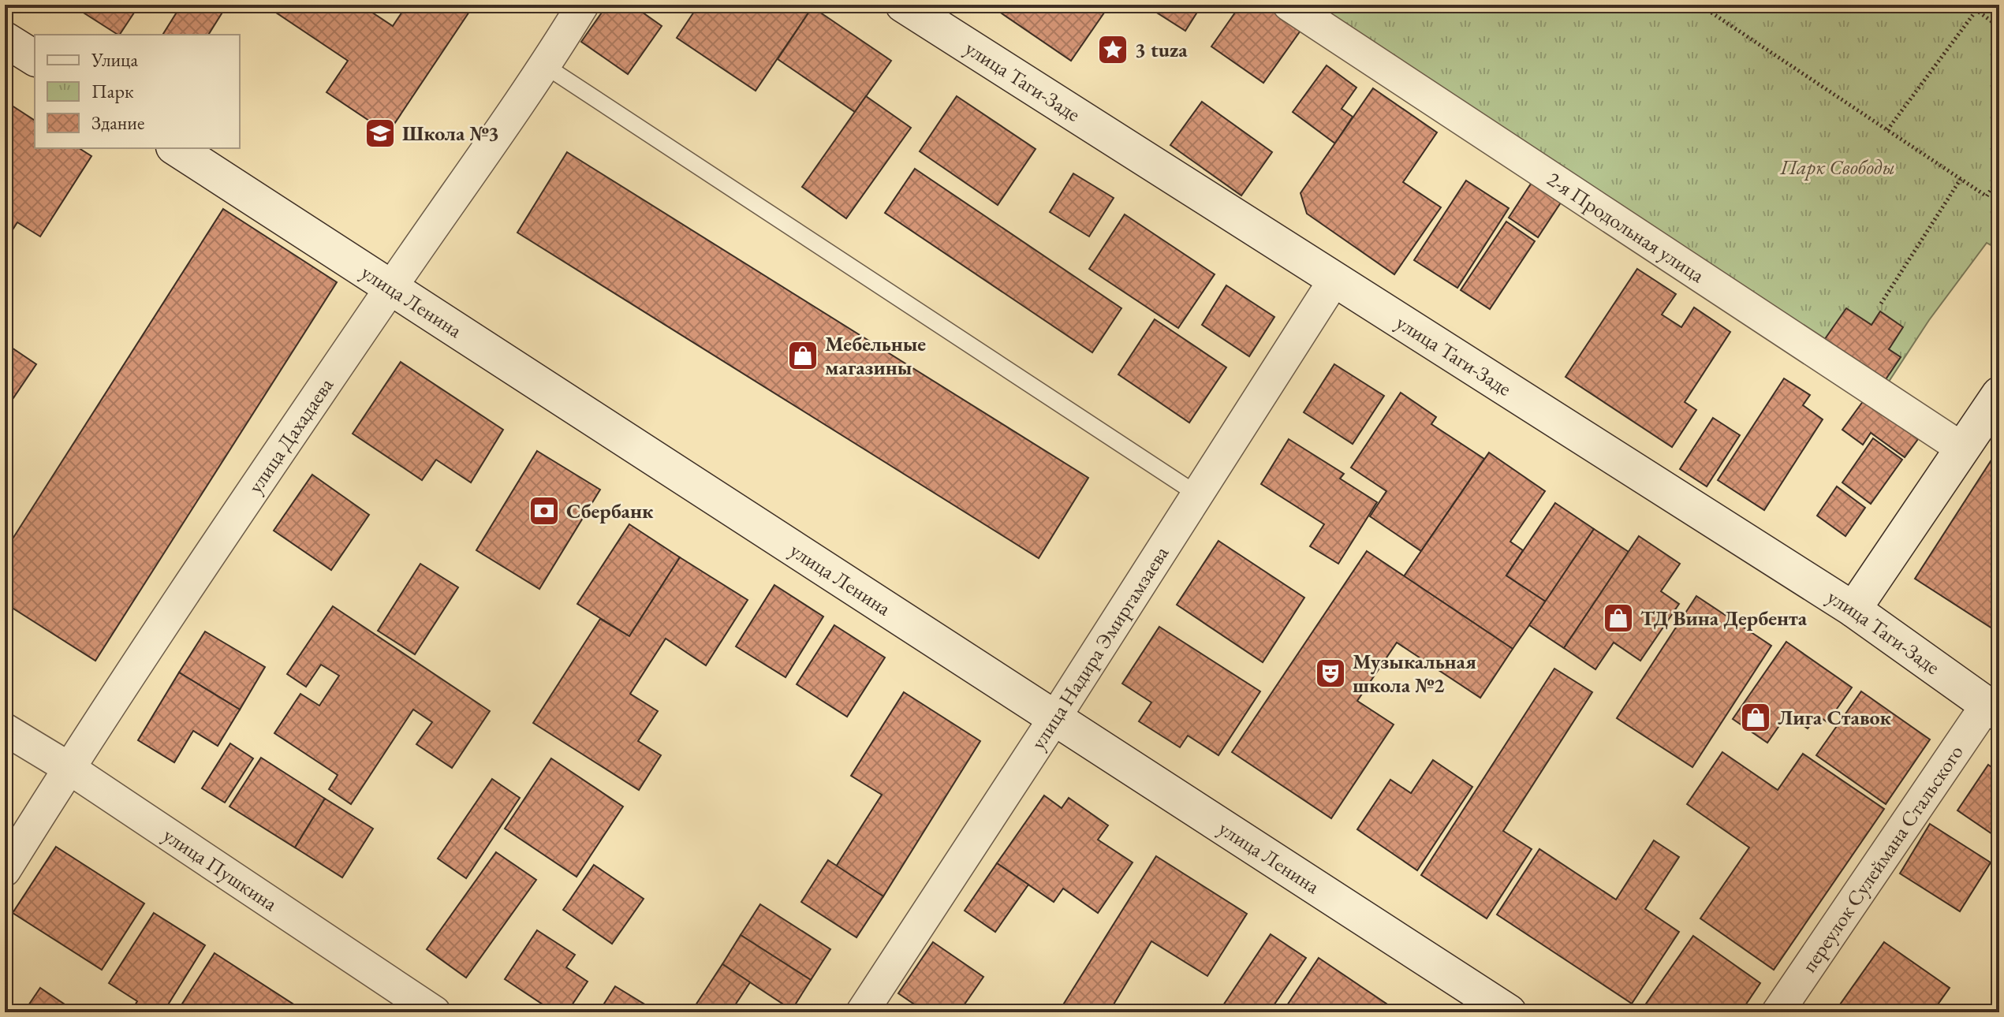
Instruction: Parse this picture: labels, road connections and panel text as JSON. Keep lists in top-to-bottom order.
{
  "streets": {
    "street": [
      "улица Таги-Заде",
      "2-я Продольная улица",
      "улица Ленина",
      "улица Дахадаева",
      "улица Надира Эмиргамзаева",
      "переулок Сулеймана Стальского",
      "улица Пушкина"
    ]
  },
  "crossings": [
    ["улица Таги-Заде", "улица Надира Эмиргамзаева"],
    ["улица Таги-Заде", "переулок Сулеймана Стальского"],
    ["улица Ленина", "улица Дахадаева"],
    ["улица Ленина", "улица Надира Эмиргамзаева"],
    ["улица Дахадаева", "улица Пушкина"]
  ],
  "parks": ["Парк Свободы"],
  "places": {
    "place": ["3 tuza"],
    "school or university": ["Школа №3"],
    "shop": ["Мебельные магазины", "ТД Вина Дербента", "Лига Ставок"],
    "bank": ["Сбербанк"],
    "theatre": ["Музыкальная школа №2"]
  },
  "legend": ["Улица", "Парк", "Здание"]
}
